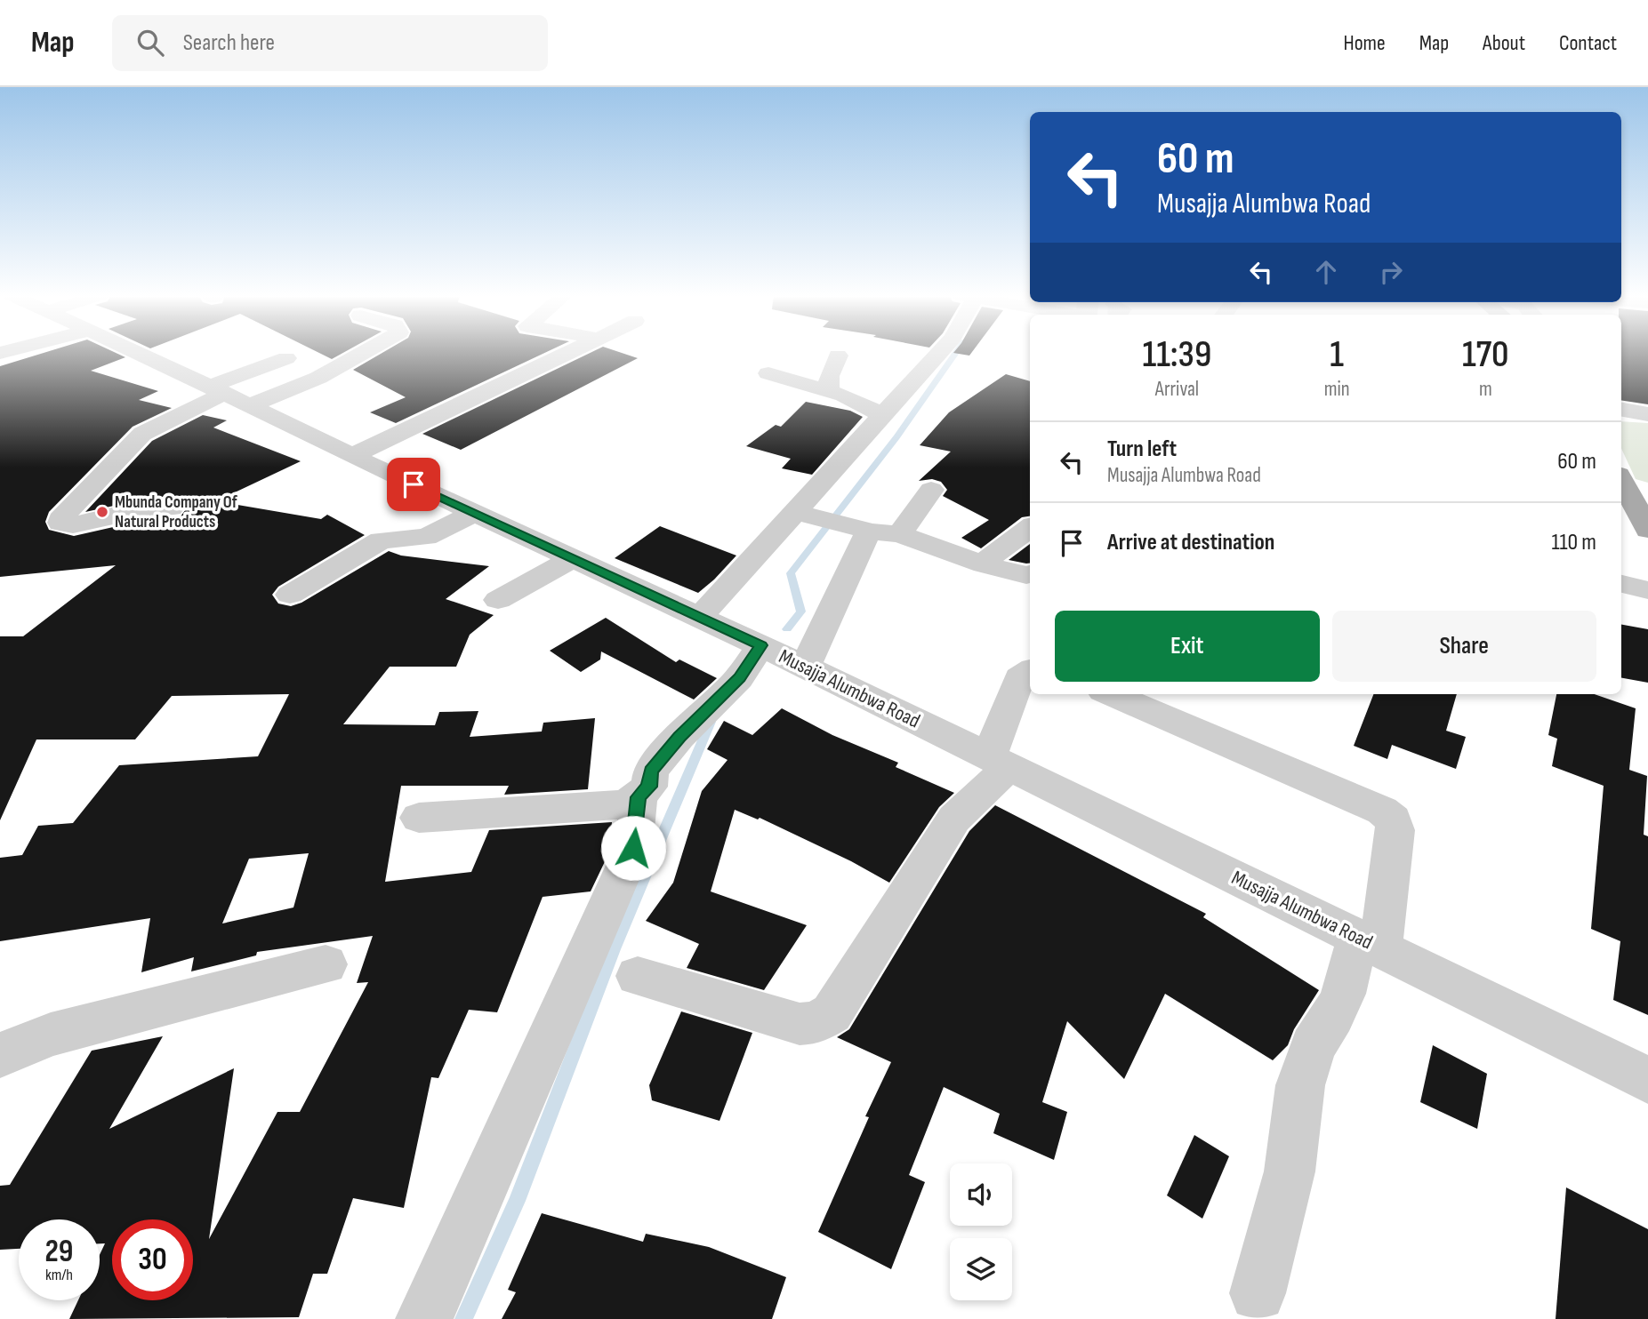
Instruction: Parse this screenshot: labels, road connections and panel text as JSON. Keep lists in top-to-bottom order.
{
  "streets": {
    "street": ["Musajja Alumbwa Road"]
  },
  "places": ["Mbunda Company Of Natural Products"],
  "page": {
    "header": "Map",
    "search": "Search here",
    "nav": [
      "Home",
      "Map",
      "About",
      "Contact"
    ],
    "turn": ["60 m", "Musajja Alumbwa Road"],
    "eta": [
      "11:39",
      "Arrival",
      "1",
      "min",
      "170",
      "m"
    ],
    "list": [
      {
        "name": "Turn left",
        "note": "Musajja Alumbwa Road",
        "value": "60 m"
      },
      {
        "name": "Arrive at destination",
        "value": "110 m"
      }
    ],
    "buttons": ["Exit", "Share"],
    "speed": "29 km/h",
    "limit": "30"
  }
}
